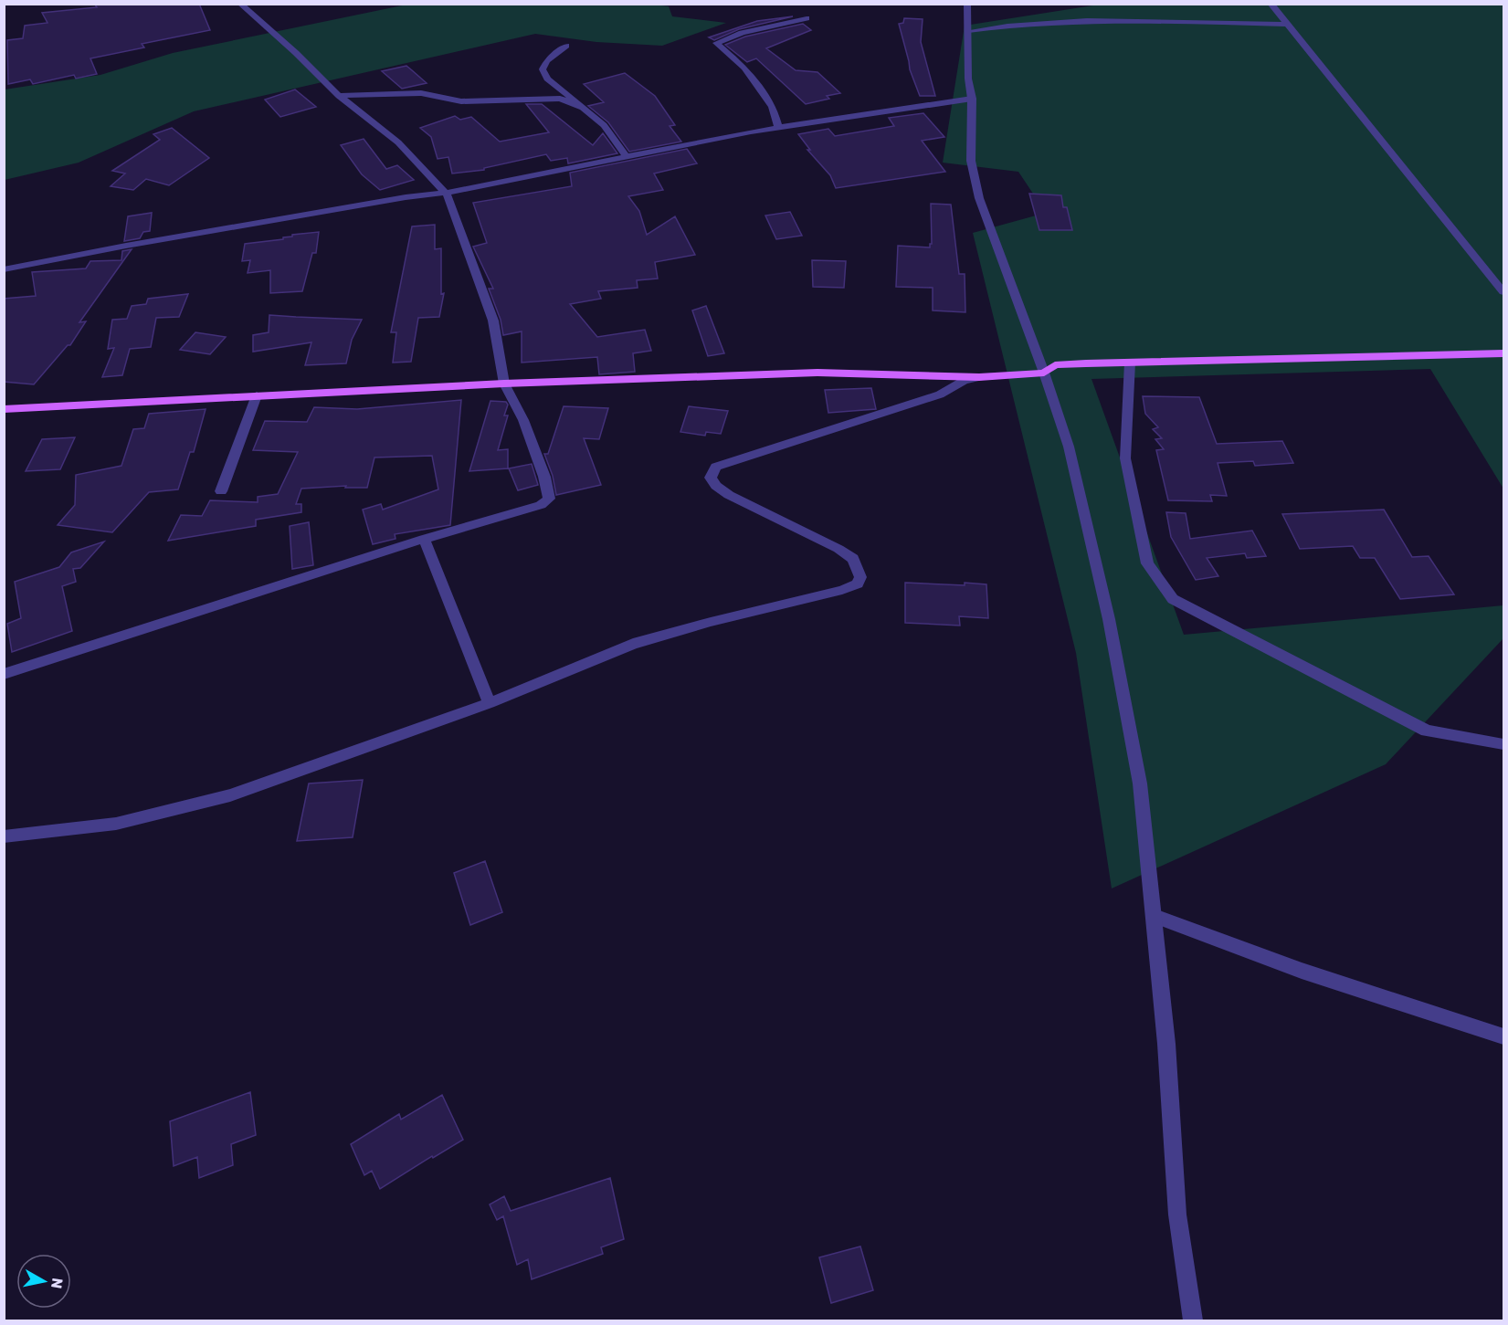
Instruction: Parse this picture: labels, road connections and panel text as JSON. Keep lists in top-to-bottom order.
{
  "north": "right"
}
